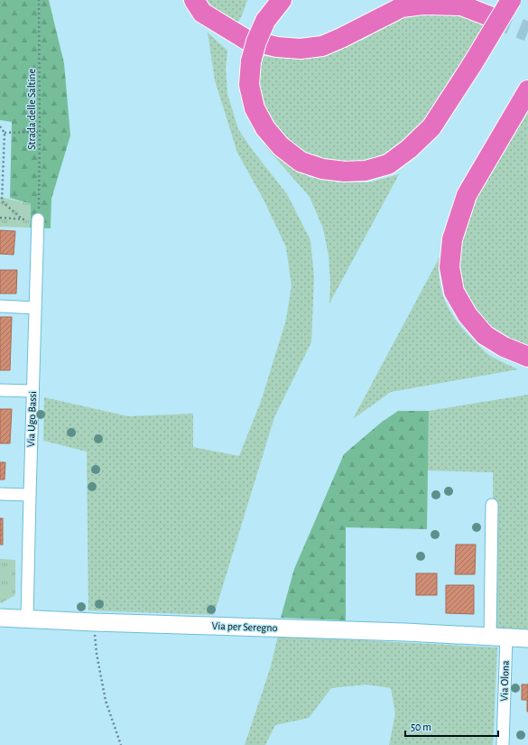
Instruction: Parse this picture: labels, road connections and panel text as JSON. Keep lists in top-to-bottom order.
{
  "streets": {
    "street": ["Via Ugo Bassi", "Via per Seregno", "Via Olona"],
    "path": ["Strada delle Saltine"]
  },
  "crossings": [
    ["Strada delle Saltine", "Via Ugo Bassi"],
    ["Via Ugo Bassi", "Via per Seregno"],
    ["Via per Seregno", "Via Olona"]
  ],
  "scale_bar": "50 m"
}
